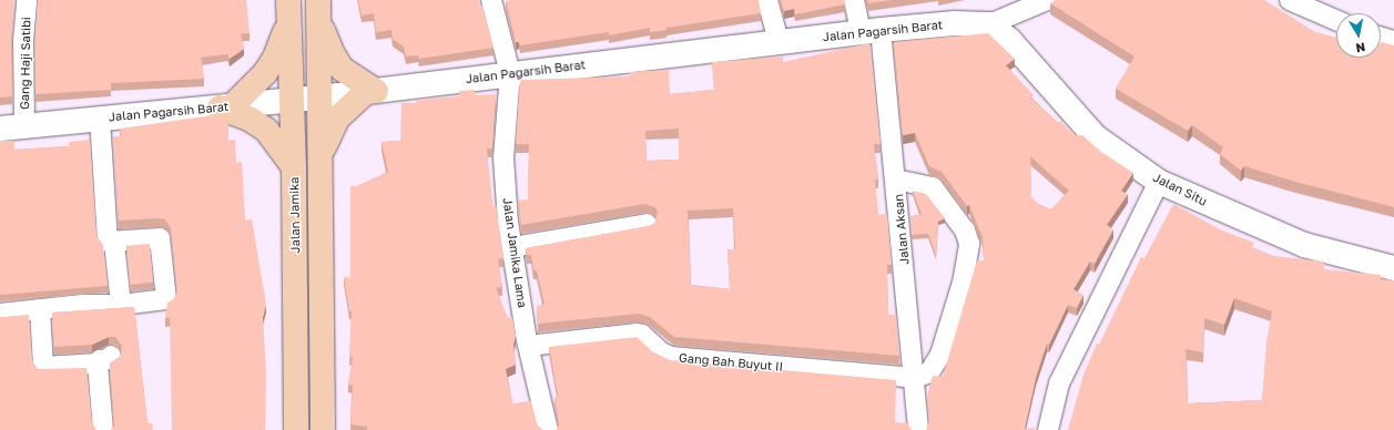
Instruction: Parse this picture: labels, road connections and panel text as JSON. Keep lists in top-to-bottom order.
{
  "streets": {
    "main road": ["Jalan Jamika"],
    "street": [
      "Jalan Pagarsih Barat",
      "Gang Haji Satibi",
      "Jalan Situ",
      "Jalan Aksan",
      "Jalan Jamika Lama",
      "Gang Bah Buyut II"
    ]
  },
  "crossings": [
    ["Jalan Pagarsih Barat", "Gang Haji Satibi"],
    ["Jalan Pagarsih Barat", "Jalan Situ"],
    ["Jalan Pagarsih Barat", "Jalan Jamika"],
    ["Jalan Pagarsih Barat", "Jalan Aksan"],
    ["Jalan Pagarsih Barat", "Jalan Jamika Lama"],
    ["Jalan Aksan", "Gang Bah Buyut II"],
    ["Jalan Jamika Lama", "Gang Bah Buyut II"]
  ],
  "north": "bottom"
}
